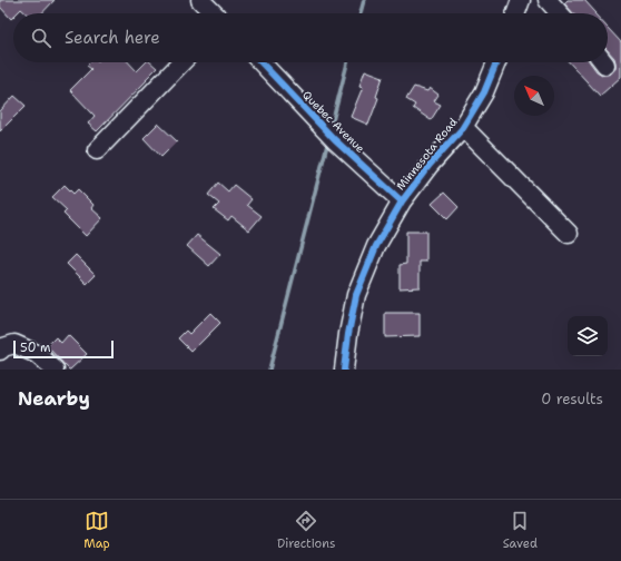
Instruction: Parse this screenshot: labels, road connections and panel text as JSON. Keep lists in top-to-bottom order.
{
  "streets": {
    "street": ["Quebec Avenue", "Minnesota Road"]
  },
  "crossings": [
    ["Quebec Avenue", "Minnesota Road"]
  ],
  "scale_bar": "50 m",
  "north": "top left",
  "page": {
    "search": "Search here",
    "scale": "50 m",
    "heading": ["Nearby", "0 results"],
    "nav": ["Map", "Directions", "Saved"]
  }
}
